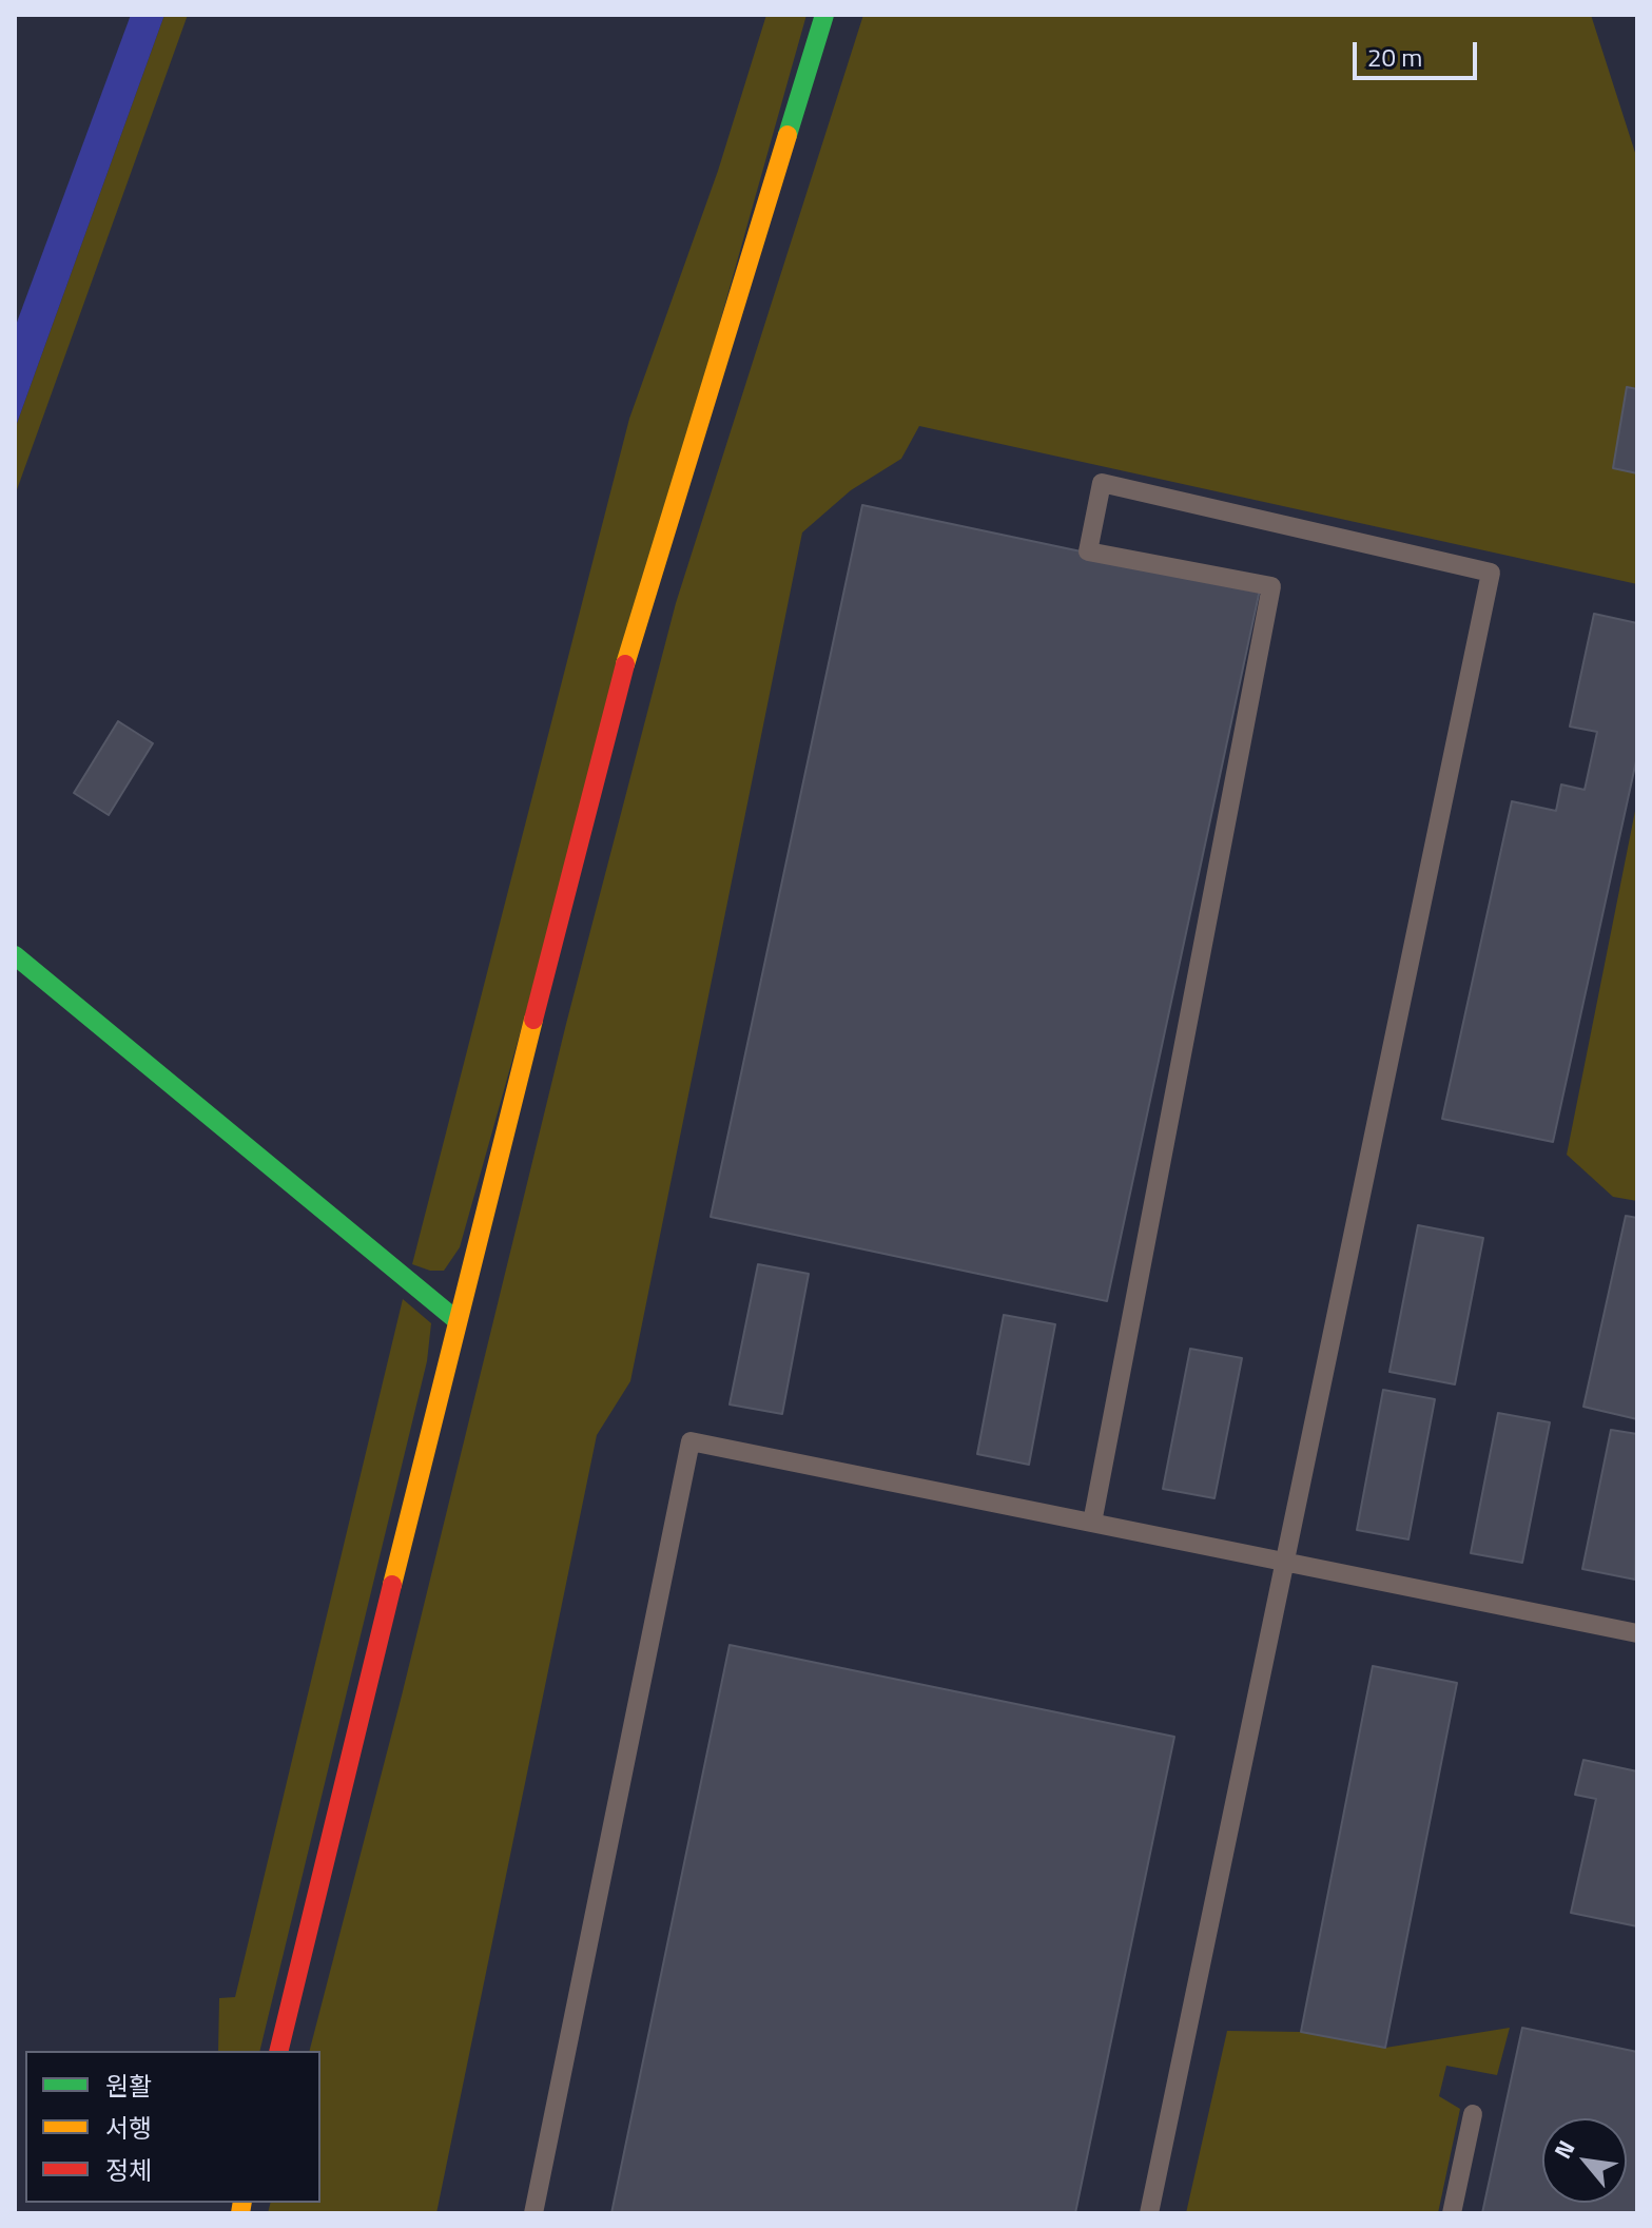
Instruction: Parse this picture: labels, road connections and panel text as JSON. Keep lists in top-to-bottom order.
{
  "legend": ["원활", "서행", "정체"],
  "scale_bar": "20 m",
  "north": "top left"
}
